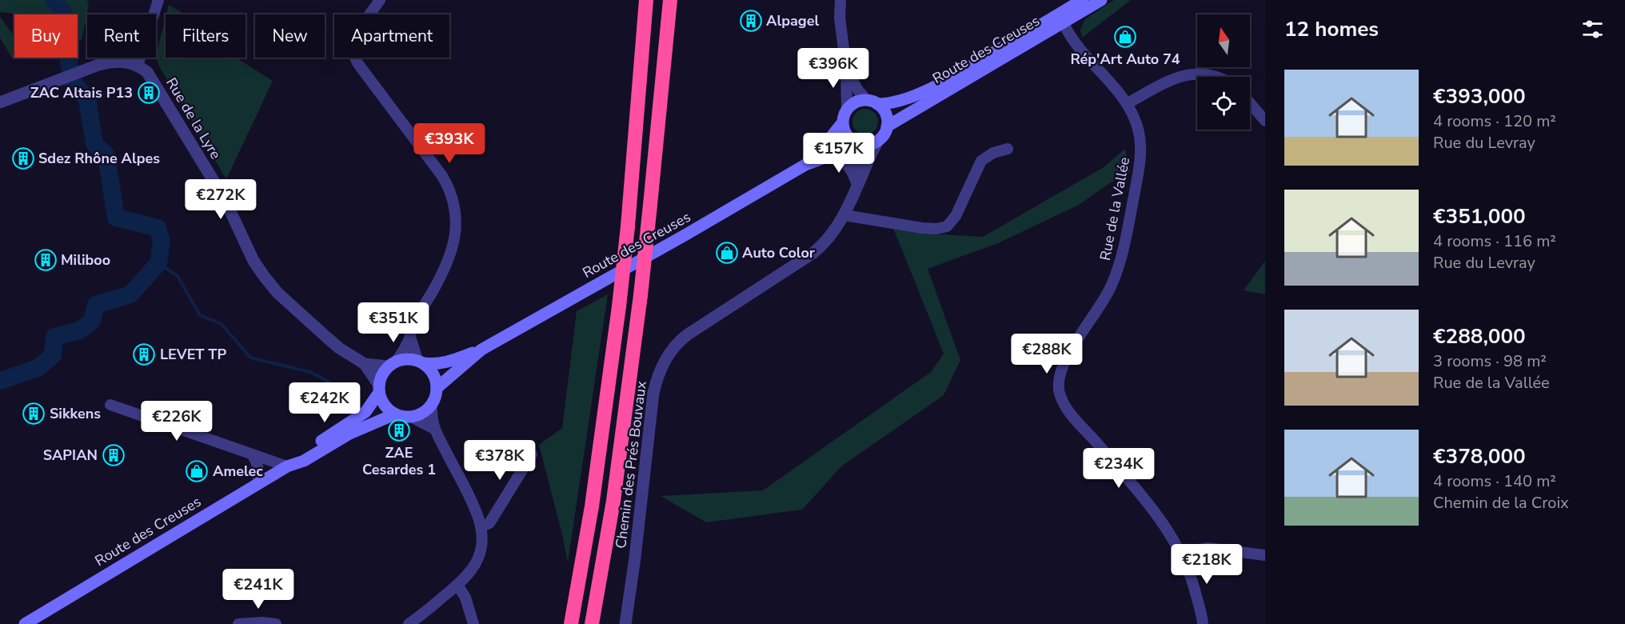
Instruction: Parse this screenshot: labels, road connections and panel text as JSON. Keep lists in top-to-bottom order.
{
  "streets": {
    "main road": ["Route des Creuses"],
    "street": ["Rue de la Lyre", "Rue de la Vallée", "Chemin des Prés Bouvaux"]
  },
  "crossings": [
    ["Route des Creuses", "Rue de la Lyre"],
    ["Route des Creuses", "Rue de la Vallée"]
  ],
  "places": {
    "building": [
      "Alpagel",
      "ZAC Altais P13",
      "Sdez Rhône Alpes",
      "Miliboo",
      "LEVET TP",
      "Sikkens",
      "ZAE Cesardes 1",
      "SAPIAN"
    ],
    "shop": ["Rép'Art Auto 74", "Auto Color", "Amelec"]
  },
  "north": "top",
  "page": {
    "heading": "12 homes",
    "chip": [
      "Buy",
      "Rent",
      "Filters",
      "New",
      "Apartment"
    ],
    "price": [
      "€396K",
      "€393K",
      "€157K",
      "€272K",
      "€351K",
      "€288K",
      "€242K",
      "€226K",
      "€378K",
      "€234K",
      "€218K",
      "€241K"
    ],
    "list": [
      {
        "name": "€393,000",
        "note": "4 rooms · 120 m² · Rue du Levray"
      },
      {
        "name": "€351,000",
        "note": "4 rooms · 116 m² · Rue du Levray"
      },
      {
        "name": "€288,000",
        "note": "3 rooms · 98 m² · Rue de la Vallée"
      },
      {
        "name": "€378,000",
        "note": "4 rooms · 140 m² · Chemin de la Croix"
      }
    ]
  }
}
